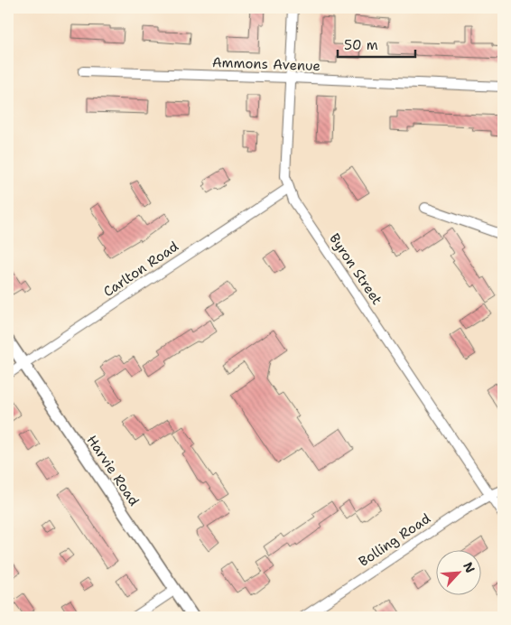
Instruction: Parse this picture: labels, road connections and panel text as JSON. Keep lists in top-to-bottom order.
{
  "streets": {
    "street": [
      "Ammons Avenue",
      "Carlton Road",
      "Byron Street",
      "Harvie Road",
      "Bolling Road"
    ]
  },
  "crossings": [
    ["Ammons Avenue", "Byron Street"],
    ["Carlton Road", "Byron Street"],
    ["Carlton Road", "Harvie Road"],
    ["Byron Street", "Bolling Road"]
  ],
  "scale_bar": "50 m",
  "north": "top right"
}
